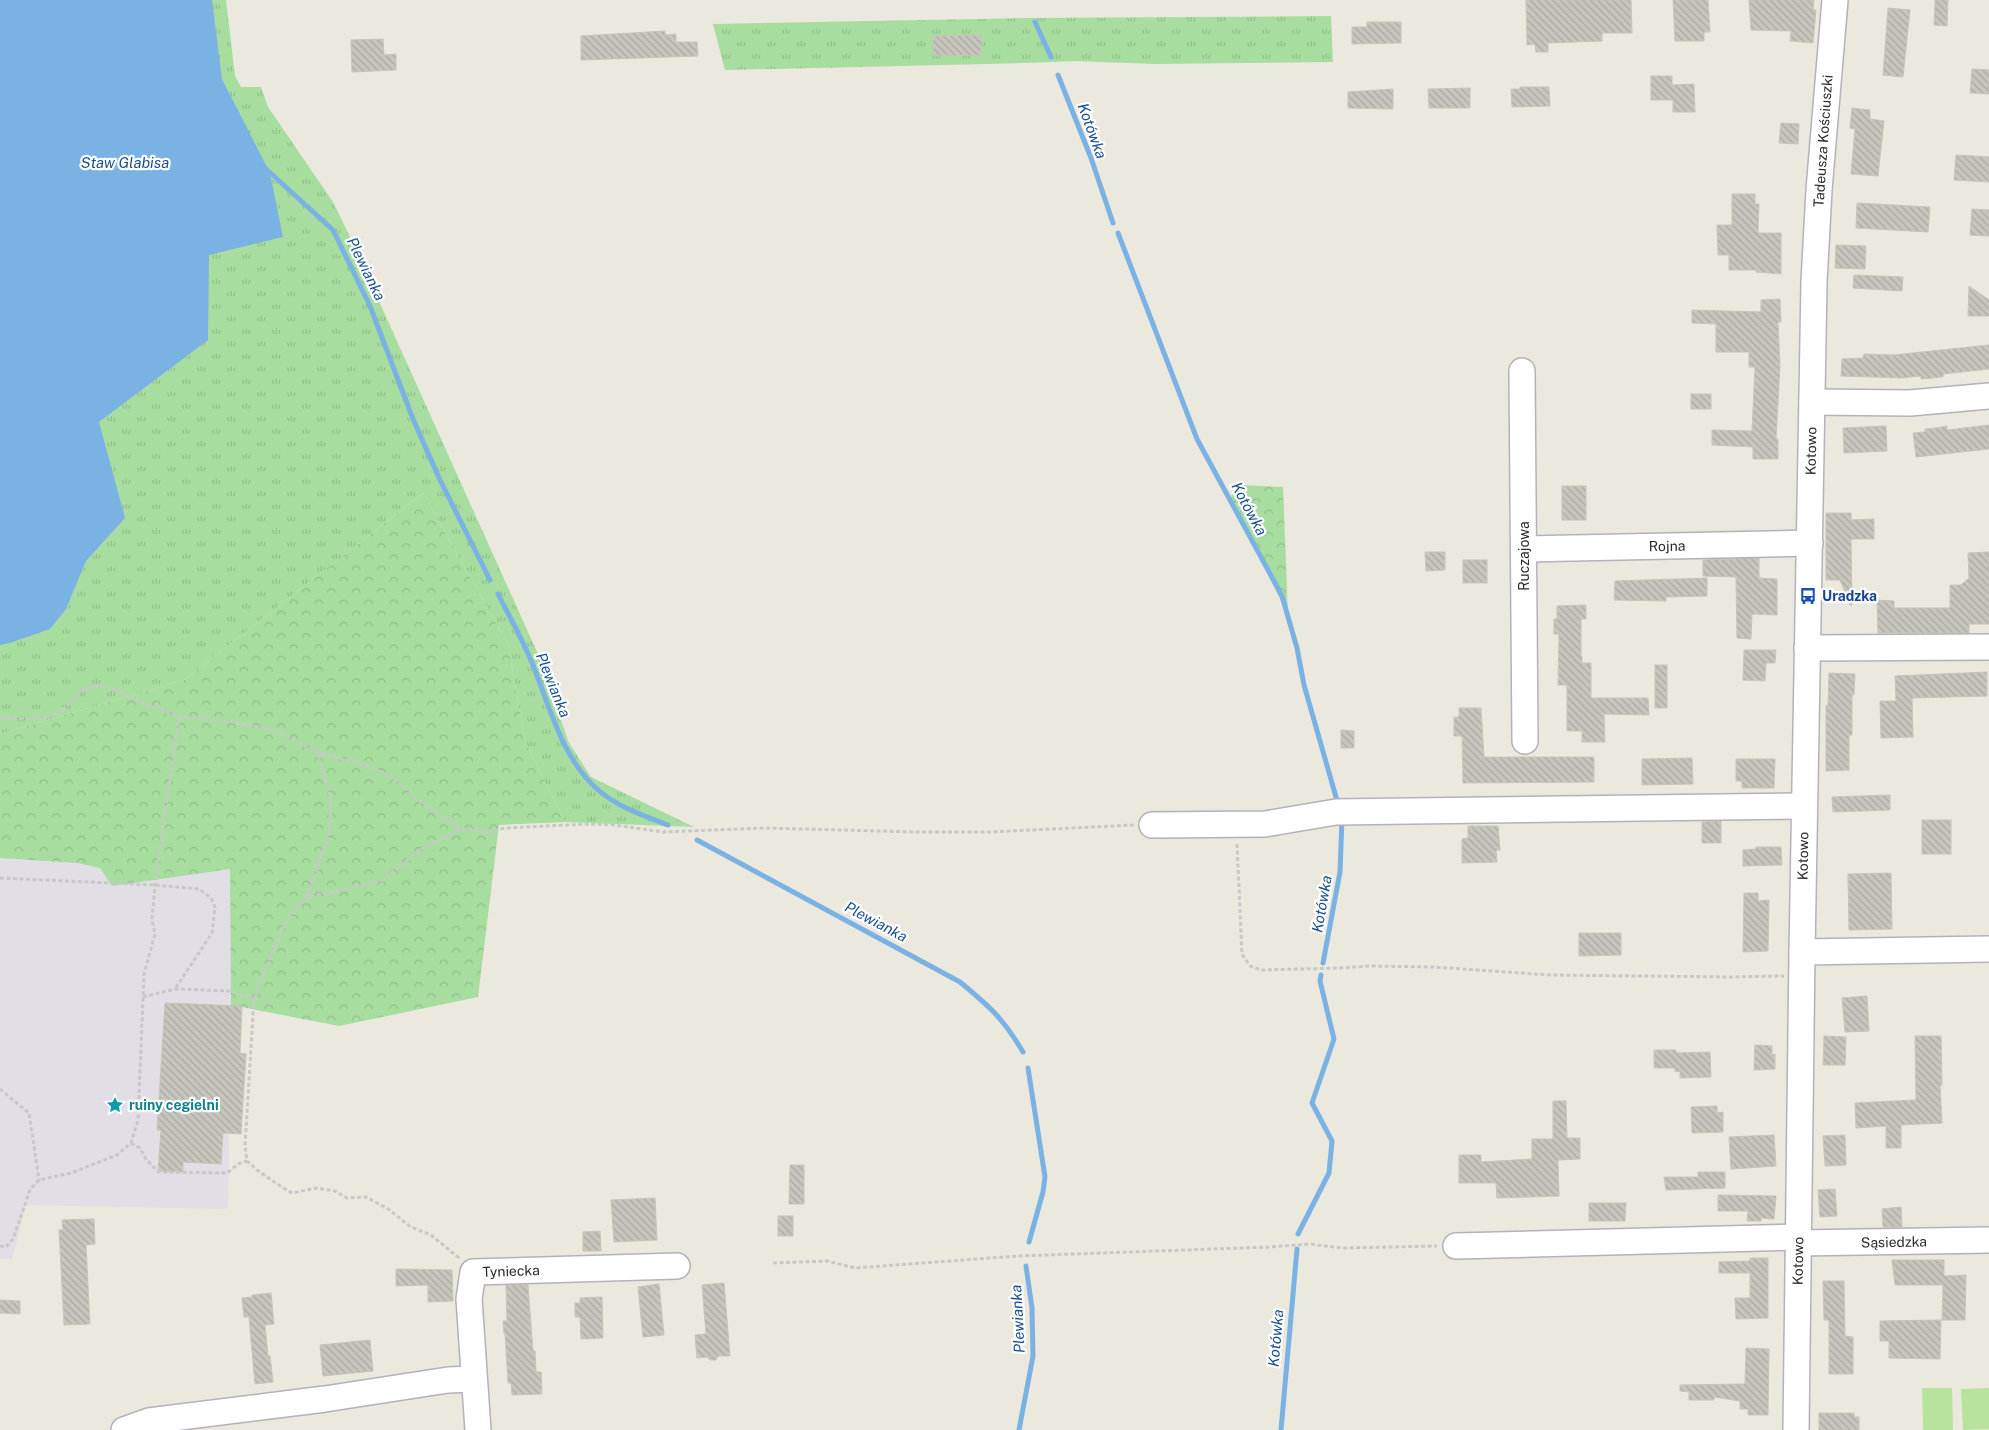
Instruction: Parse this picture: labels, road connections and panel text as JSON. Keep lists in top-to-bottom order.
{
  "streets": {
    "street": [
      "Tadeusza Kościuszki",
      "Kotowo",
      "Rojna",
      "Ruczajowa",
      "Sąsiedzka",
      "Tyniecka"
    ]
  },
  "crossings": [
    ["Tadeusza Kościuszki", "Kotowo"],
    ["Kotowo", "Rojna"],
    ["Kotowo", "Sąsiedzka"],
    ["Rojna", "Ruczajowa"]
  ],
  "water": ["Kotówka", "Staw Glabisa", "Plewianka"],
  "places": {
    "bus stop": ["Uradzka"],
    "place": ["ruiny cegielni"]
  }
}
